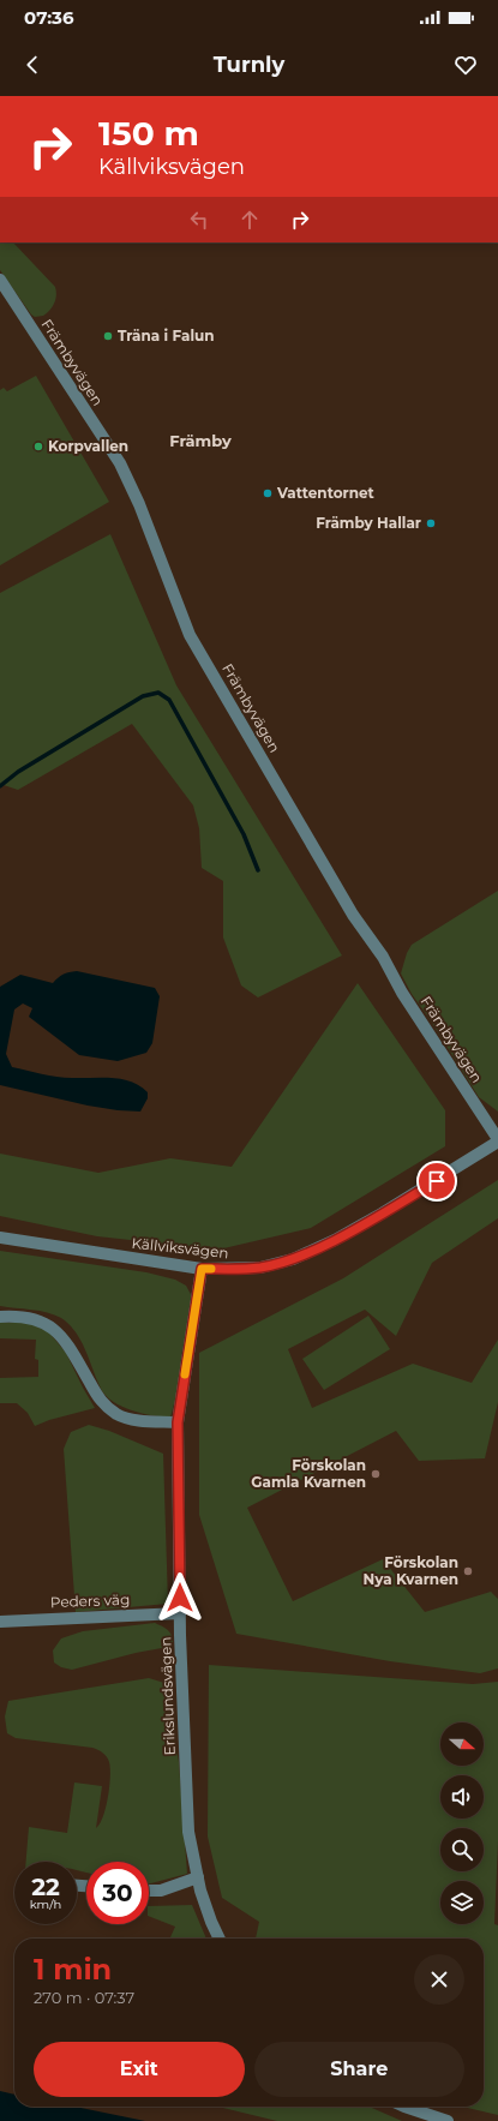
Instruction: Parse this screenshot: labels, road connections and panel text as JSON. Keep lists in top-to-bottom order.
{
  "streets": {
    "street": [
      "Främbyvägen",
      "Källviksvägen",
      "Peders väg",
      "Erikslundsvägen"
    ]
  },
  "crossings": [
    ["Främbyvägen", "Källviksvägen"],
    ["Källviksvägen", "Erikslundsvägen"],
    ["Peders väg", "Erikslundsvägen"]
  ],
  "districts": ["Främby"],
  "places": [
    "Träna i Falun",
    "Korpvallen",
    "Vattentornet",
    "Främby Hallar",
    "Förskolan Gamla Kvarnen",
    "Förskolan Nya Kvarnen"
  ],
  "north": "right",
  "page": {
    "status": "07:36",
    "header": "Turnly",
    "turn": ["150 m", "Källviksvägen"],
    "speed": "22 km/h",
    "limit": "30",
    "heading": ["1 min", "270 m · 07:37"],
    "buttons": ["Exit", "Share"]
  }
}
